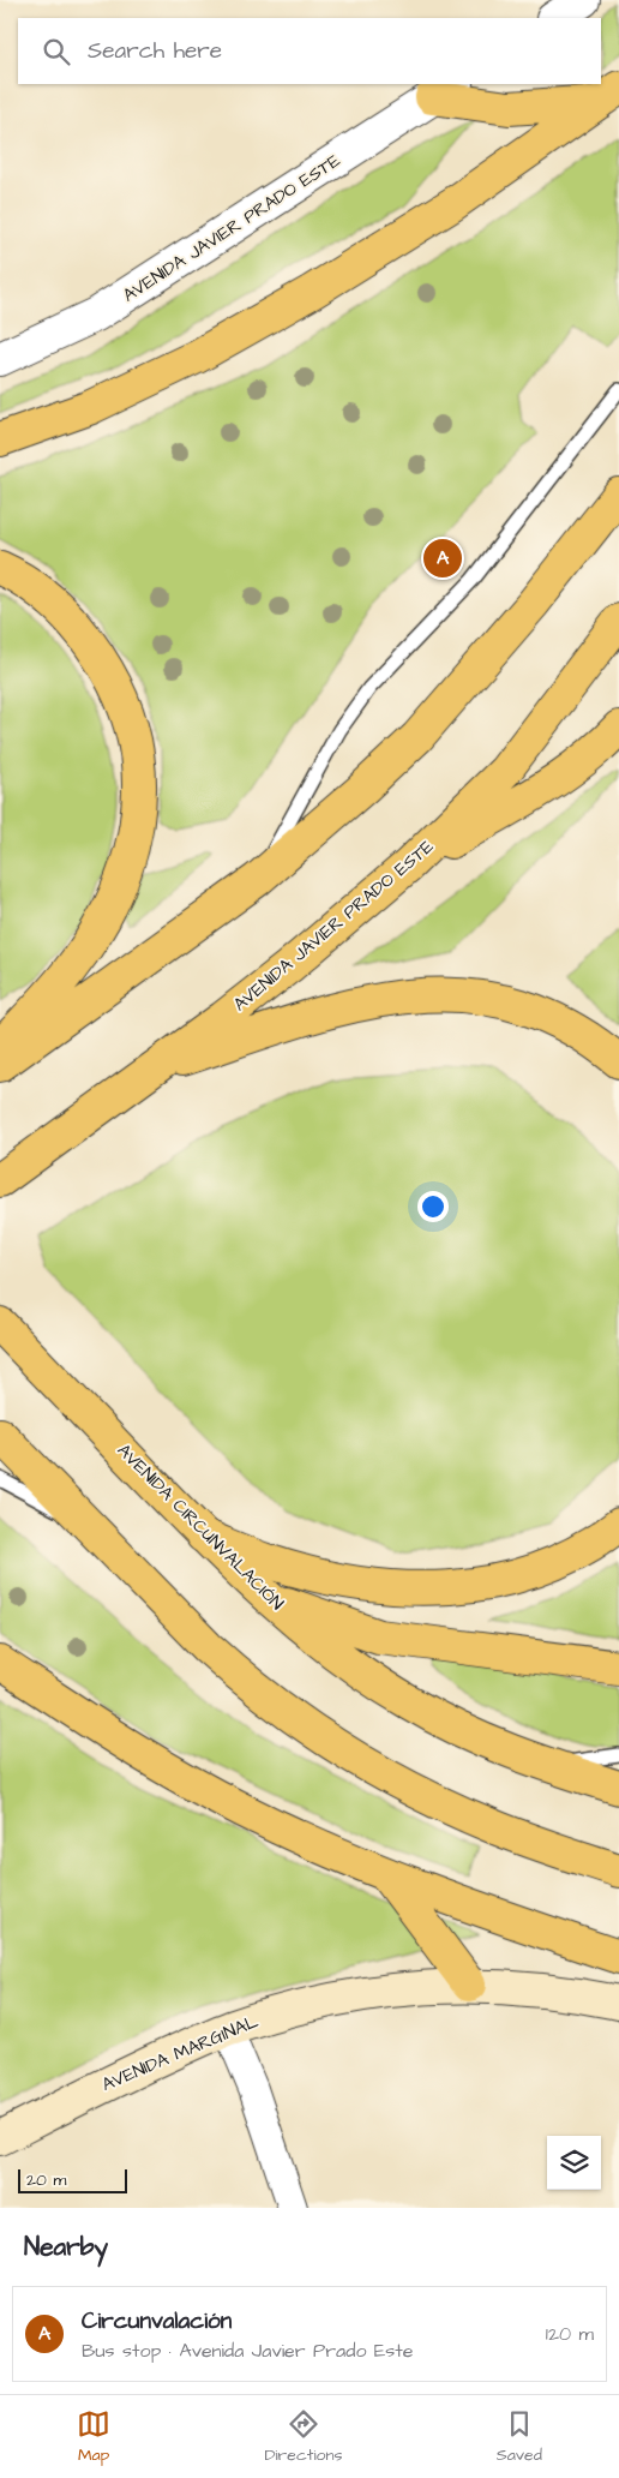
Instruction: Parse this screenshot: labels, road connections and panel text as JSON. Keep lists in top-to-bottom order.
{
  "streets": {
    "main road": ["AVENIDA JAVIER PRADO ESTE", "AVENIDA CIRCUNVALACIÓN", "AVENIDA MARGINAL"]
  },
  "scale_bar": "20 m",
  "page": {
    "search": "Search here",
    "pins": "A",
    "scale": "20 m",
    "heading": "Nearby",
    "list": [
      {
        "mark": "A",
        "name": "Circunvalación",
        "note": "Bus stop · Avenida Javier Prado Este",
        "value": "120 m"
      }
    ],
    "nav": ["Map", "Directions", "Saved"]
  }
}
